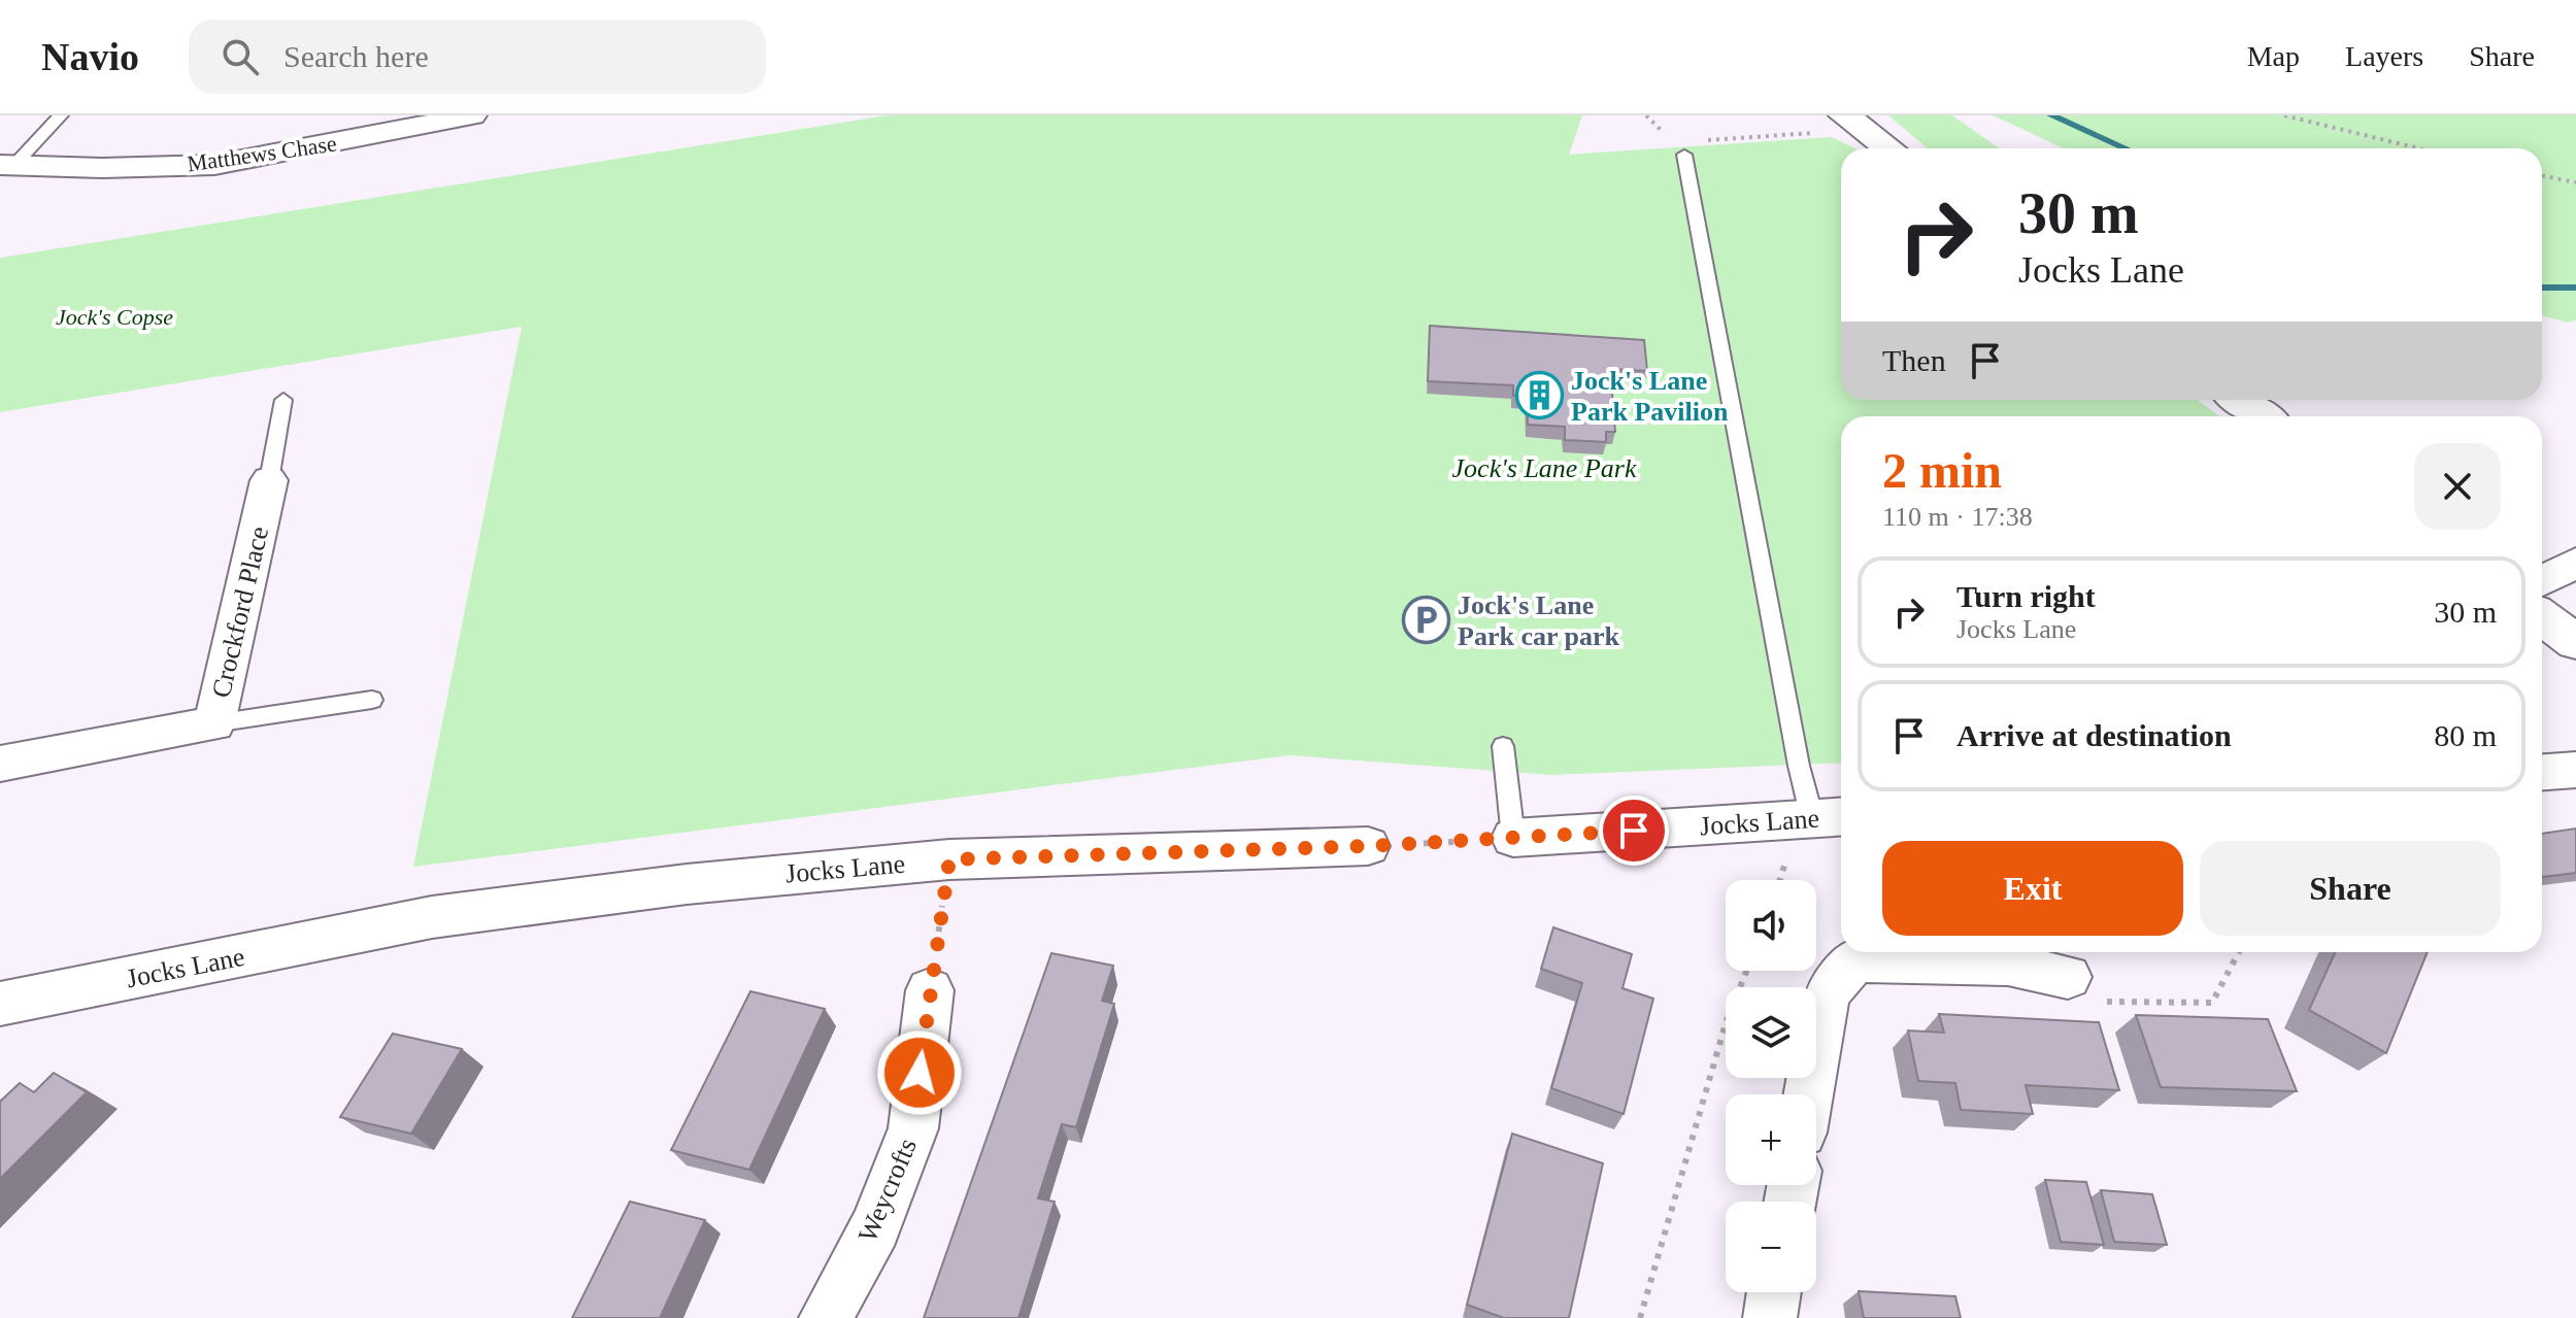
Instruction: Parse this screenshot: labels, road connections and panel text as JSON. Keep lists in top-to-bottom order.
{
  "streets": {
    "street": [
      "Matthews Chase",
      "Crockford Place",
      "Jocks Lane",
      "Weycrofts"
    ]
  },
  "parks": ["Jock's Copse", "Jock's Lane Park"],
  "places": {
    "building": ["Jock's Lane Park Pavilion"],
    "parking": ["Jock's Lane Park car park"]
  },
  "page": {
    "header": "Navio",
    "search": "Search here",
    "nav": ["Map", "Layers", "Share"],
    "turn": ["30 m", "Jocks Lane"],
    "then": "Then",
    "heading": ["2 min", "110 m · 17:38"],
    "list": [
      {
        "name": "Turn right",
        "note": "Jocks Lane",
        "value": "30 m"
      },
      {
        "name": "Arrive at destination",
        "value": "80 m"
      }
    ],
    "buttons": ["Exit", "Share"],
    "map_buttons": ["+", "−"]
  }
}
